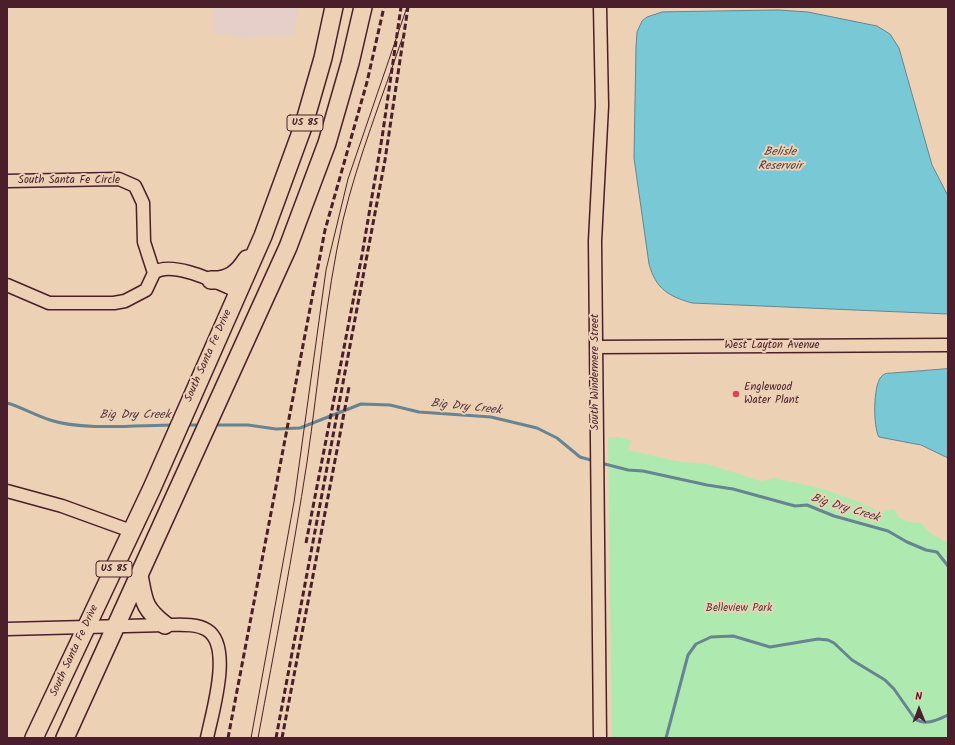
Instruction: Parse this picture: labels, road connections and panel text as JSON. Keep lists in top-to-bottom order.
{
  "streets": {
    "highway": ["US 85", "South Santa Fe Drive"],
    "street": ["South Santa Fe Circle", "West Layton Avenue", "South Windermere Street"]
  },
  "crossings": [
    ["West Layton Avenue", "South Windermere Street"]
  ],
  "water": ["Belisle Reservoir", "Big Dry Creek"],
  "parks": ["Belleview Park"],
  "places": ["Englewood Water Plant"],
  "north": "top"
}
